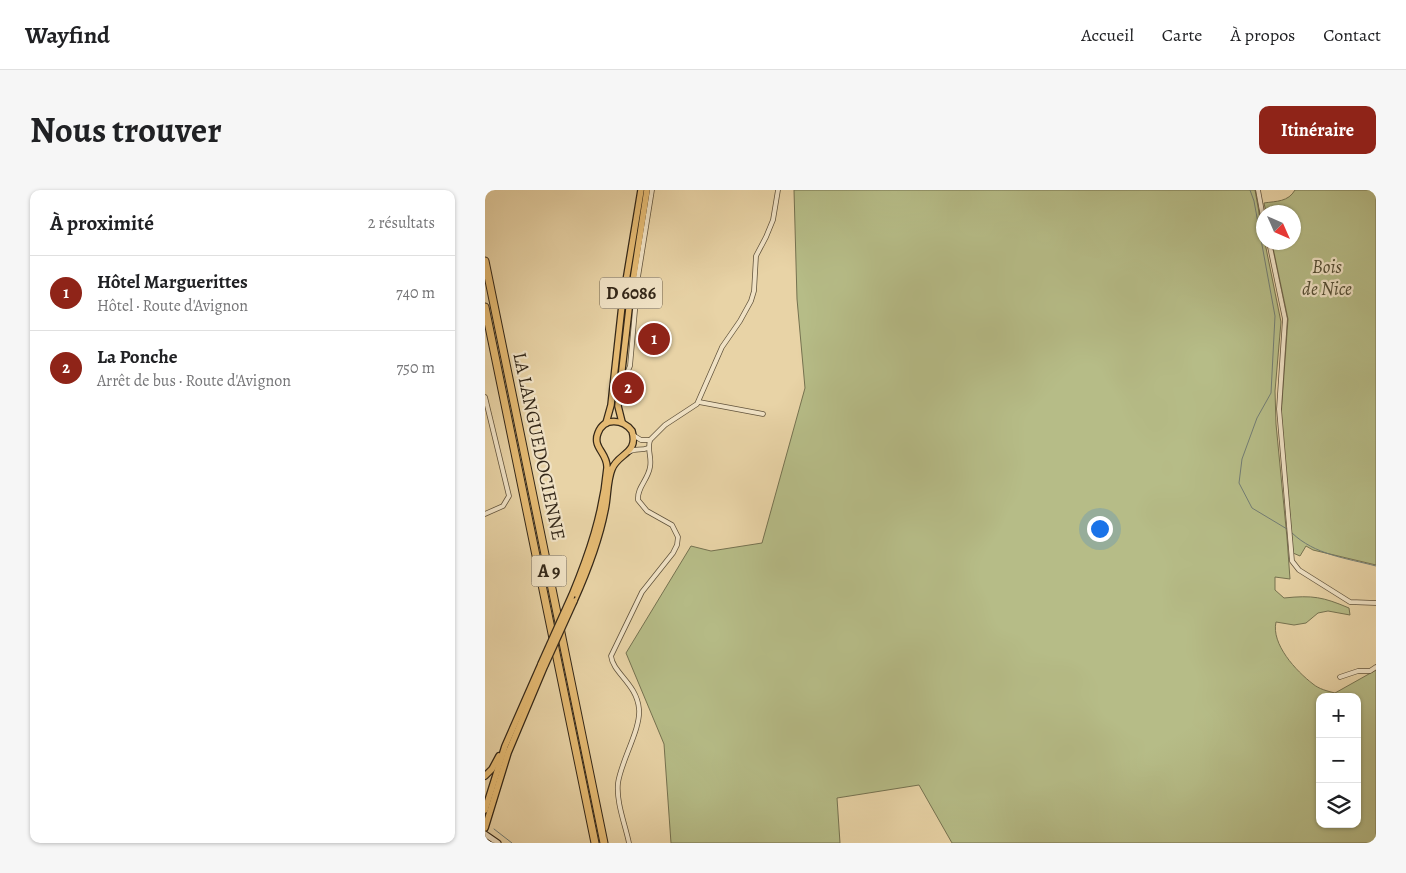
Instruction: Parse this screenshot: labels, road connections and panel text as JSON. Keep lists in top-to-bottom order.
{
  "streets": {
    "highway": ["LA LANGUEDOCIENNE", "A 9"],
    "main road": ["D 6086"]
  },
  "parks": ["Bois de Nice"],
  "north": "bottom right",
  "page": {
    "header": "Wayfind",
    "nav": [
      "Accueil",
      "Carte",
      "À propos",
      "Contact"
    ],
    "title": "Nous trouver",
    "buttons": "Itinéraire",
    "heading": ["À proximité", "2 résultats"],
    "list": [
      {
        "mark": "1",
        "name": "Hôtel Marguerittes",
        "note": "Hôtel · Route d'Avignon",
        "value": "740 m"
      },
      {
        "mark": "2",
        "name": "La Ponche",
        "note": "Arrêt de bus · Route d'Avignon",
        "value": "750 m"
      }
    ],
    "pins": ["1", "2"],
    "map_buttons": ["+", "−"]
  }
}
